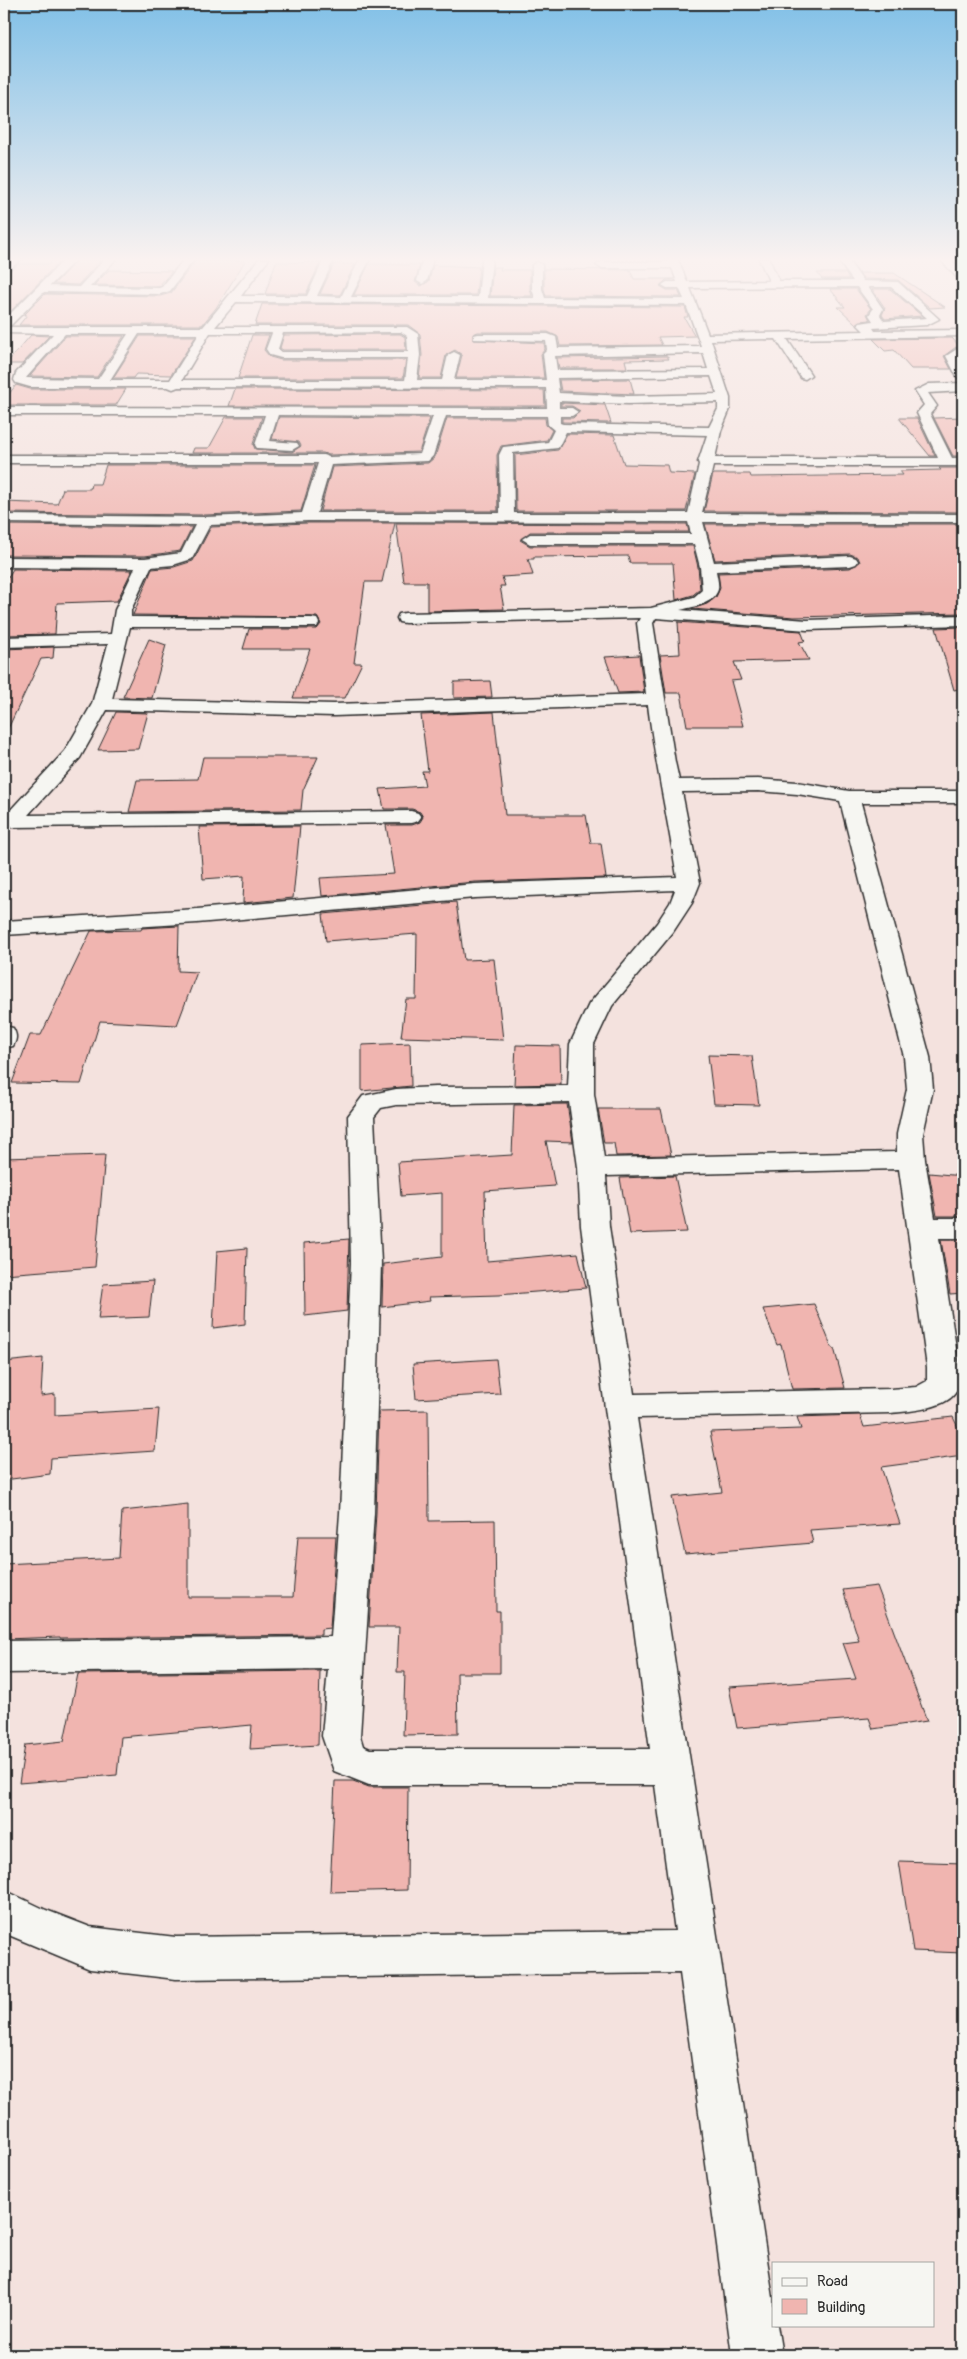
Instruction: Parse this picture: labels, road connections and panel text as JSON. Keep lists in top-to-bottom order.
{
  "legend": ["Road", "Building"]
}
